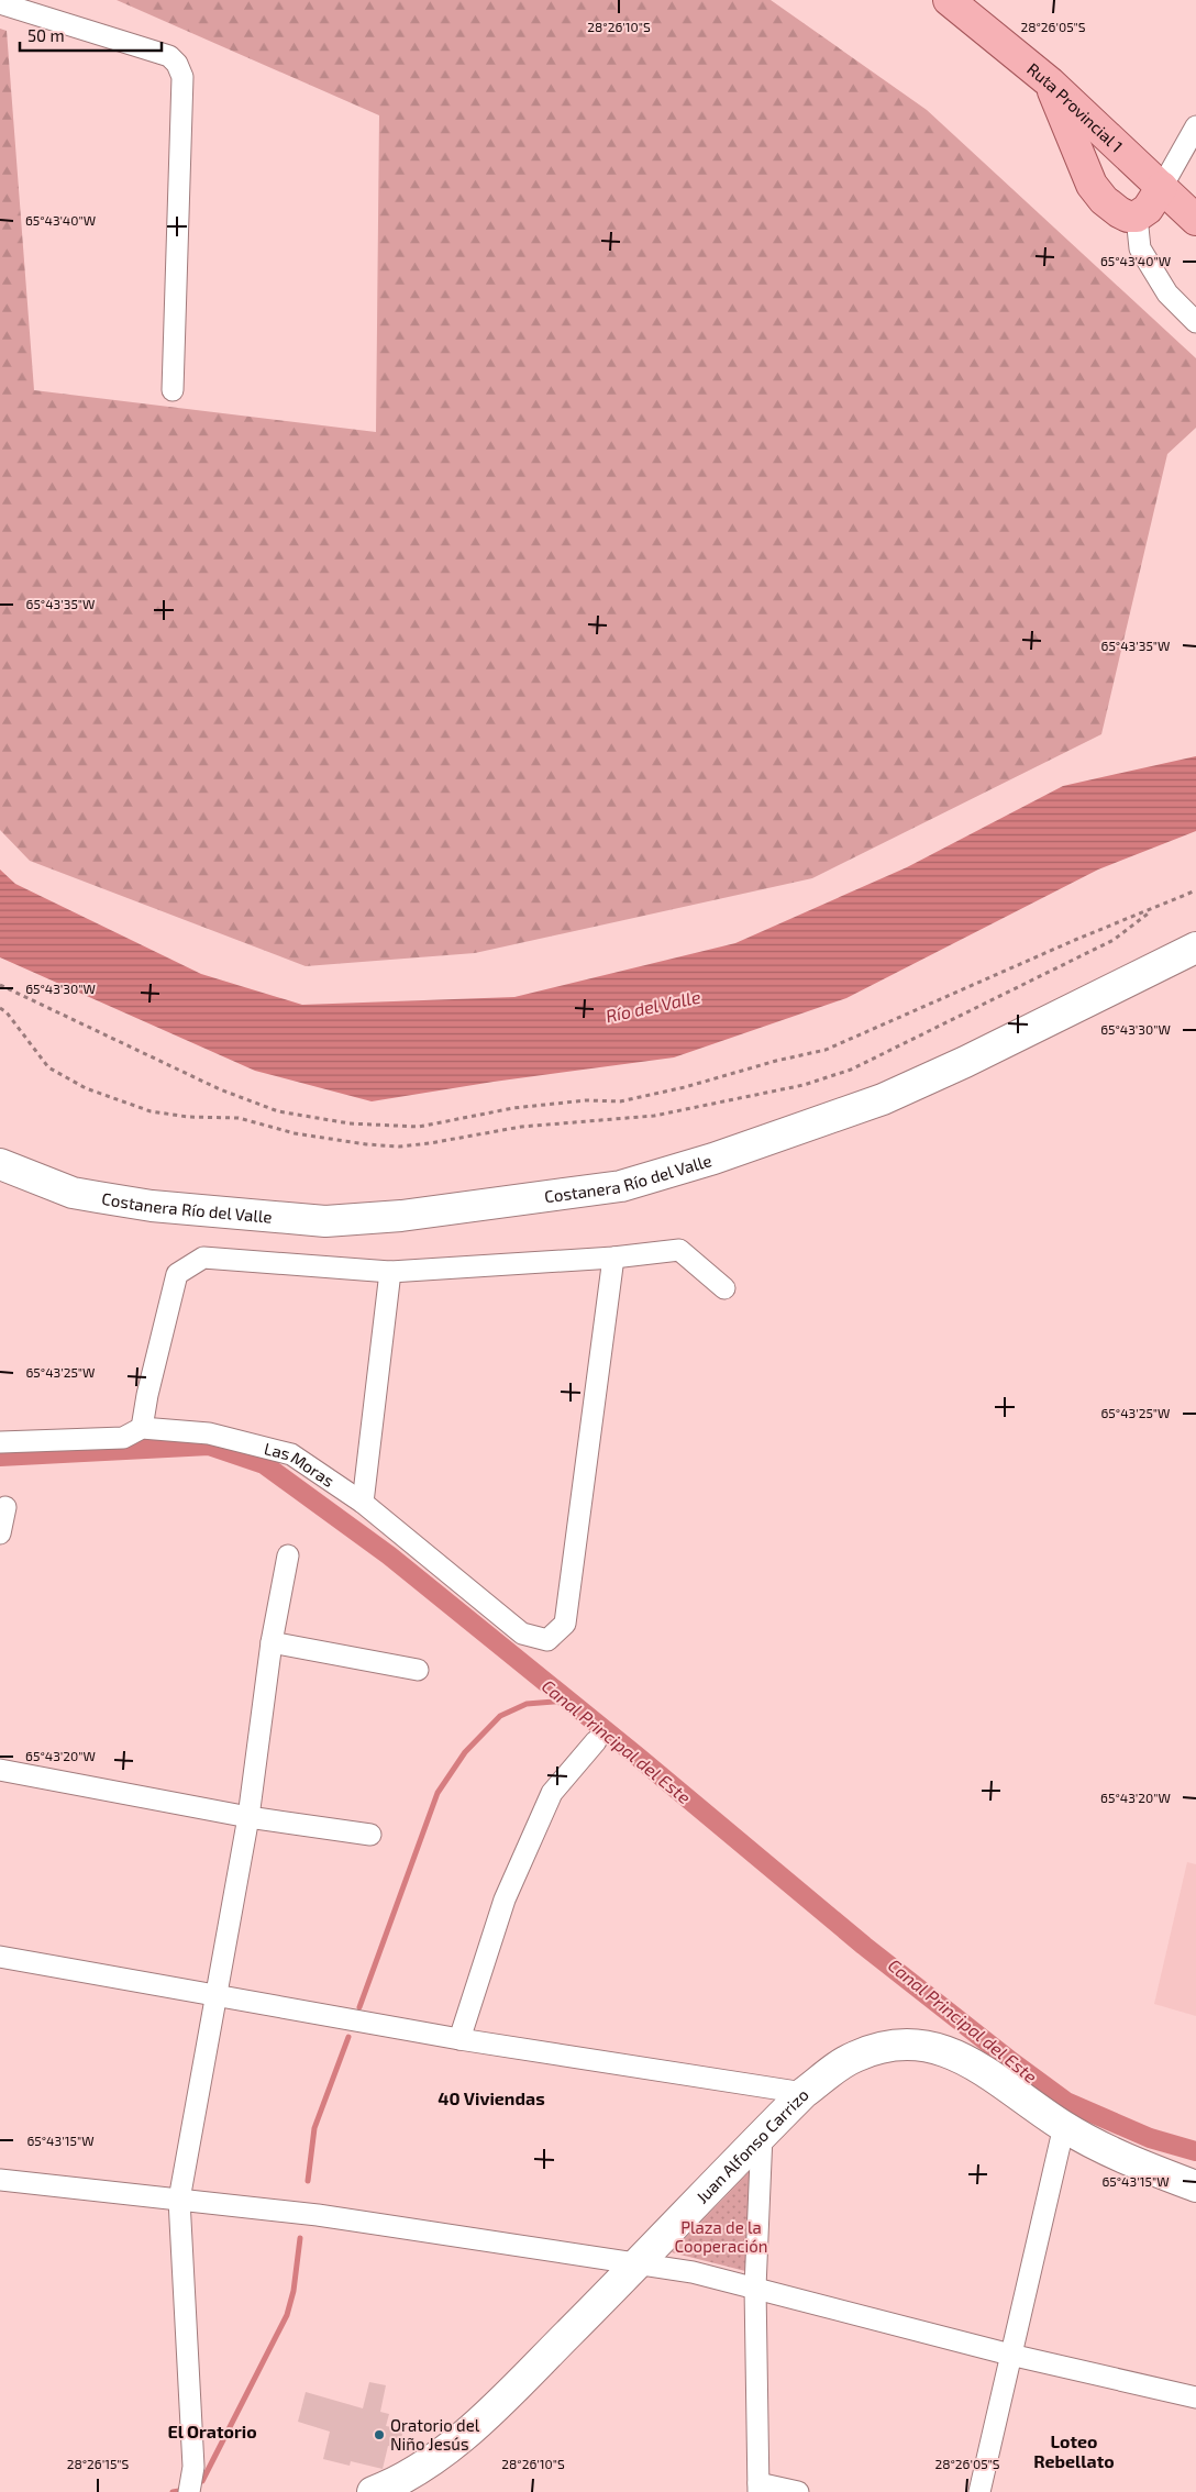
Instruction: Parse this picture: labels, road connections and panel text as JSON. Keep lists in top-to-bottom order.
{
  "streets": {
    "main road": ["Ruta Provincial 1", "Costanera Río del Valle", "Juan Alfonso Carrizo"],
    "street": ["Las Moras"]
  },
  "districts": ["40 Viviendas", "El Oratorio", "Loteo Rebellato"],
  "water": ["Río del Valle", "Canal Principal del Este"],
  "parks": ["Plaza de la Cooperación"],
  "places": ["Oratorio del Niño Jesús"],
  "scale_bar": "50 m",
  "coordinates": [
    "28°26'10\"S",
    "28°26'05\"S",
    "65°43'40\"W",
    "65°43'35\"W",
    "65°43'30\"W",
    "65°43'25\"W",
    "65°43'20\"W",
    "65°43'15\"W",
    "28°26'15\"S"
  ]
}
